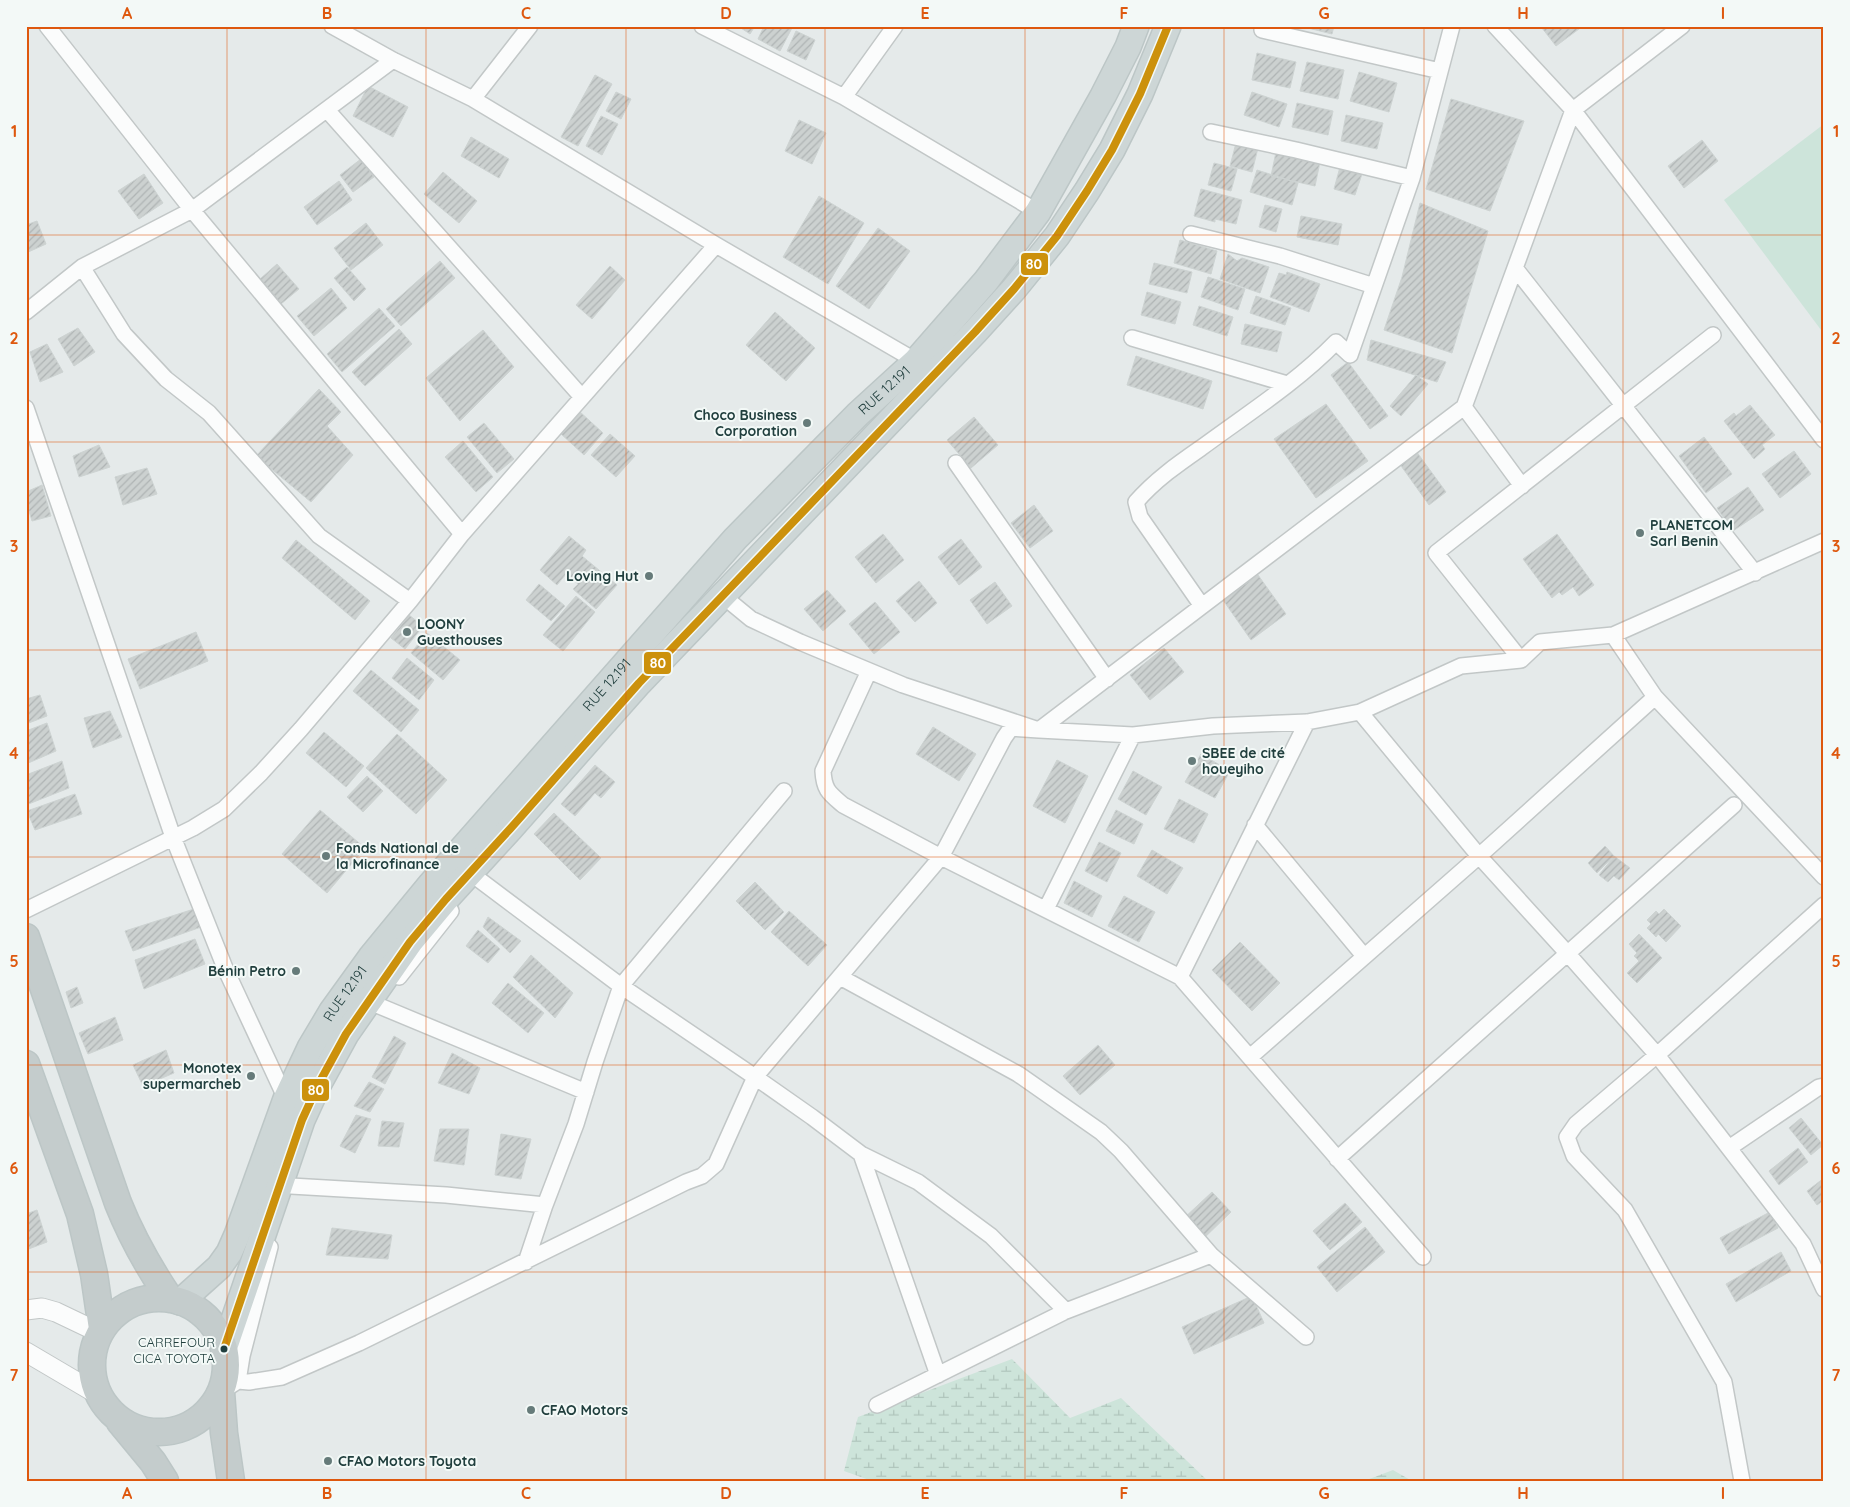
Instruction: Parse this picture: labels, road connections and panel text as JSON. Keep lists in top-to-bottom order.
{
  "streets": {
    "main road": ["RUE 12.191"]
  },
  "places": [
    "Choco Business Corporation",
    "PLANETCOM Sarl Benin",
    "Loving Hut",
    "LOONY Guesthouses",
    "SBEE de cité houeyiho",
    "Fonds National de la Microfinance",
    "Bénin Petro",
    "Monotex supermarcheb",
    "CARREFOUR CICA TOYOTA",
    "CFAO Motors",
    "CFAO Motors Toyota"
  ],
  "lines": ["transit line 80"],
  "grid": {
    "columns": [
      "A",
      "B",
      "C",
      "D",
      "E",
      "F",
      "G",
      "H",
      "I"
    ],
    "rows": [
      "1",
      "2",
      "3",
      "4",
      "5",
      "6",
      "7"
    ]
  }
}
